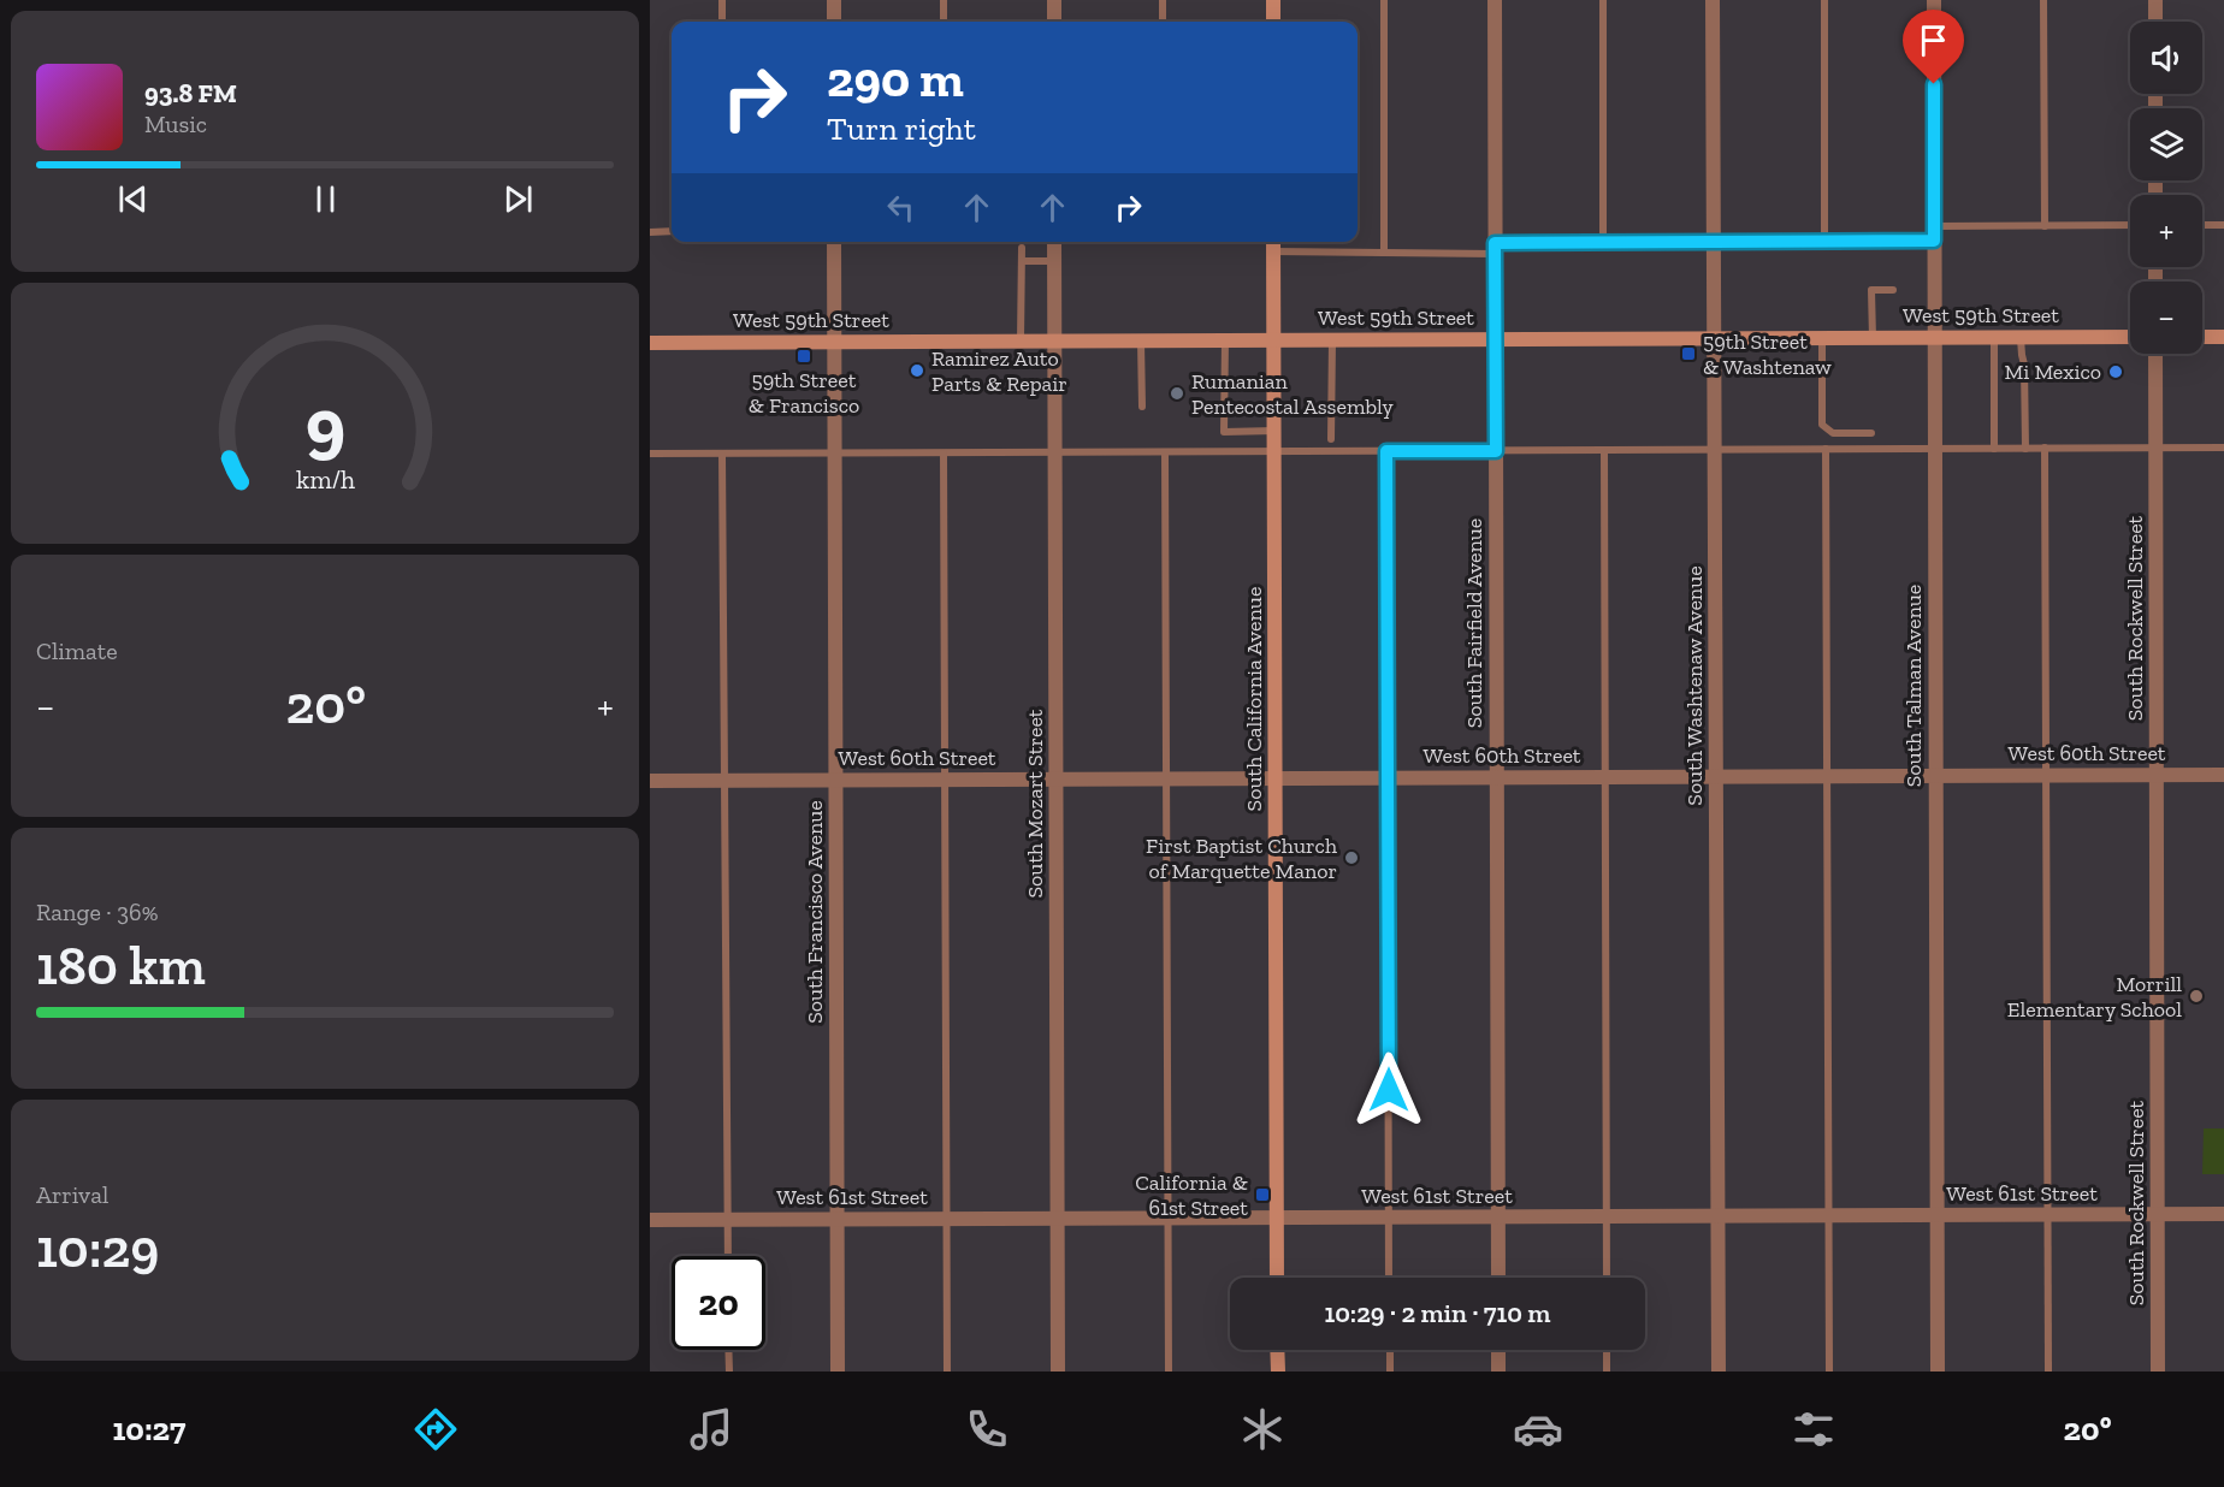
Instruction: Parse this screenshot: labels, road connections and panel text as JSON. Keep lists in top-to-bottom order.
{
  "streets": {
    "street": [
      "West 59th Street",
      "South Rockwell Street",
      "South Fairfield Avenue",
      "South Washtenaw Avenue",
      "South Talman Avenue",
      "South California Avenue",
      "West 60th Street",
      "South Mozart Street",
      "South Francisco Avenue",
      "West 61st Street"
    ]
  },
  "crossings": [
    ["West 59th Street", "South Fairfield Avenue"],
    ["West 59th Street", "South Washtenaw Avenue"],
    ["West 59th Street", "South Talman Avenue"],
    ["West 59th Street", "South California Avenue"],
    ["West 59th Street", "South Mozart Street"],
    ["West 59th Street", "South Francisco Avenue"],
    ["South Rockwell Street", "West 60th Street"],
    ["South Rockwell Street", "West 61st Street"],
    ["South Fairfield Avenue", "West 60th Street"],
    ["South Fairfield Avenue", "West 61st Street"],
    ["South Washtenaw Avenue", "West 60th Street"],
    ["South Washtenaw Avenue", "West 61st Street"],
    ["South Talman Avenue", "West 60th Street"],
    ["South Talman Avenue", "West 61st Street"],
    ["South California Avenue", "West 60th Street"],
    ["South California Avenue", "West 61st Street"],
    ["West 60th Street", "South Mozart Street"],
    ["West 60th Street", "South Francisco Avenue"],
    ["South Mozart Street", "West 61st Street"],
    ["South Francisco Avenue", "West 61st Street"]
  ],
  "places": {
    "transit": ["59th Street & Washtenaw", "59th Street & Francisco", "California & 61st Street"],
    "other": [
      "Ramirez Auto Parts & Repair",
      "Mi Mexico",
      "Rumanian Pentecostal Assembly",
      "First Baptist Church of Marquette Manor",
      "Morrill Elementary School"
    ]
  },
  "page": {
    "map_buttons": ["+", "−"],
    "turn": ["290 m", "Turn right"],
    "song": ["93.8 FM", "Music"],
    "tile": [
      "Climate",
      ["Range · 36%", "180 km"],
      ["Arrival", "10:29"]
    ],
    "heat": ["−", "20°", "+"],
    "limit": "20",
    "trip": "10:29 · 2 min · 710 m",
    "tabs": ["10:27", "20°"],
    "gauge": ["9", "km/h"]
  }
}
